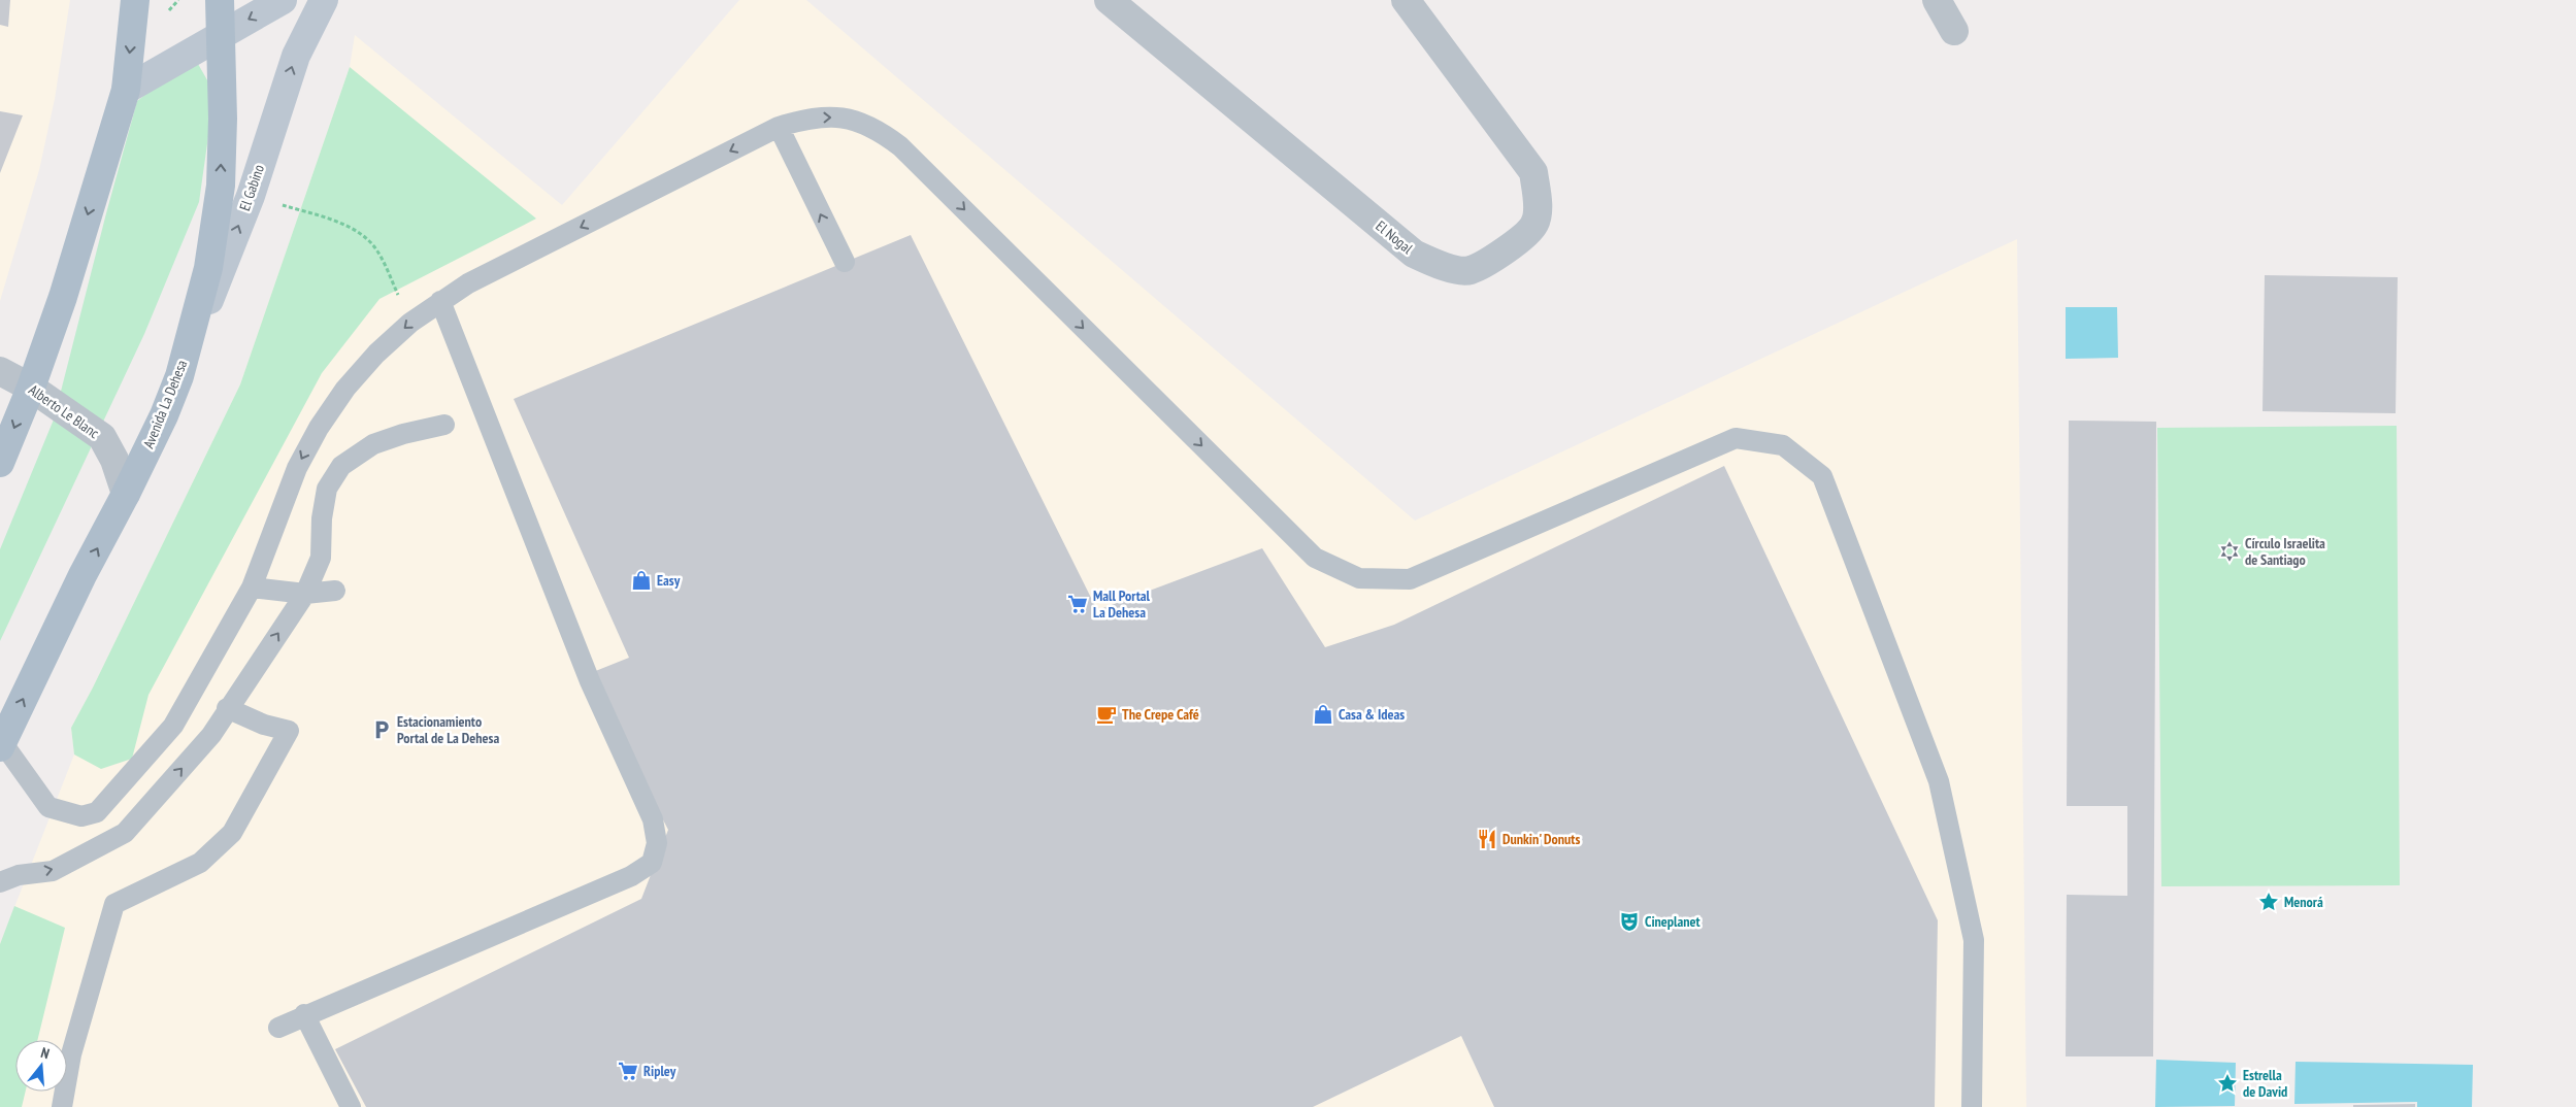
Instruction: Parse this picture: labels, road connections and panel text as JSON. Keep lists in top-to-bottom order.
{
  "streets": {
    "main road": ["El Gabino", "Avenida La Dehesa"],
    "street": ["El Nogal", "Alberto Le Blanc"]
  },
  "crossings": [
    ["El Gabino", "Avenida La Dehesa"],
    ["Avenida La Dehesa", "Alberto Le Blanc"]
  ],
  "places": {
    "synagogue": ["Círculo Israelita de Santiago"],
    "shop": ["Easy", "Casa & Ideas"],
    "supermarket": ["Mall Portal La Dehesa", "Ripley"],
    "cafe": ["The Crepe Café"],
    "parking": ["Estacionamiento Portal de La Dehesa"],
    "restaurant": ["Dunkin' Donuts"],
    "place": ["Menorá", "Estrella de David"],
    "theatre": ["Cineplanet"]
  },
  "north": "top"
}
